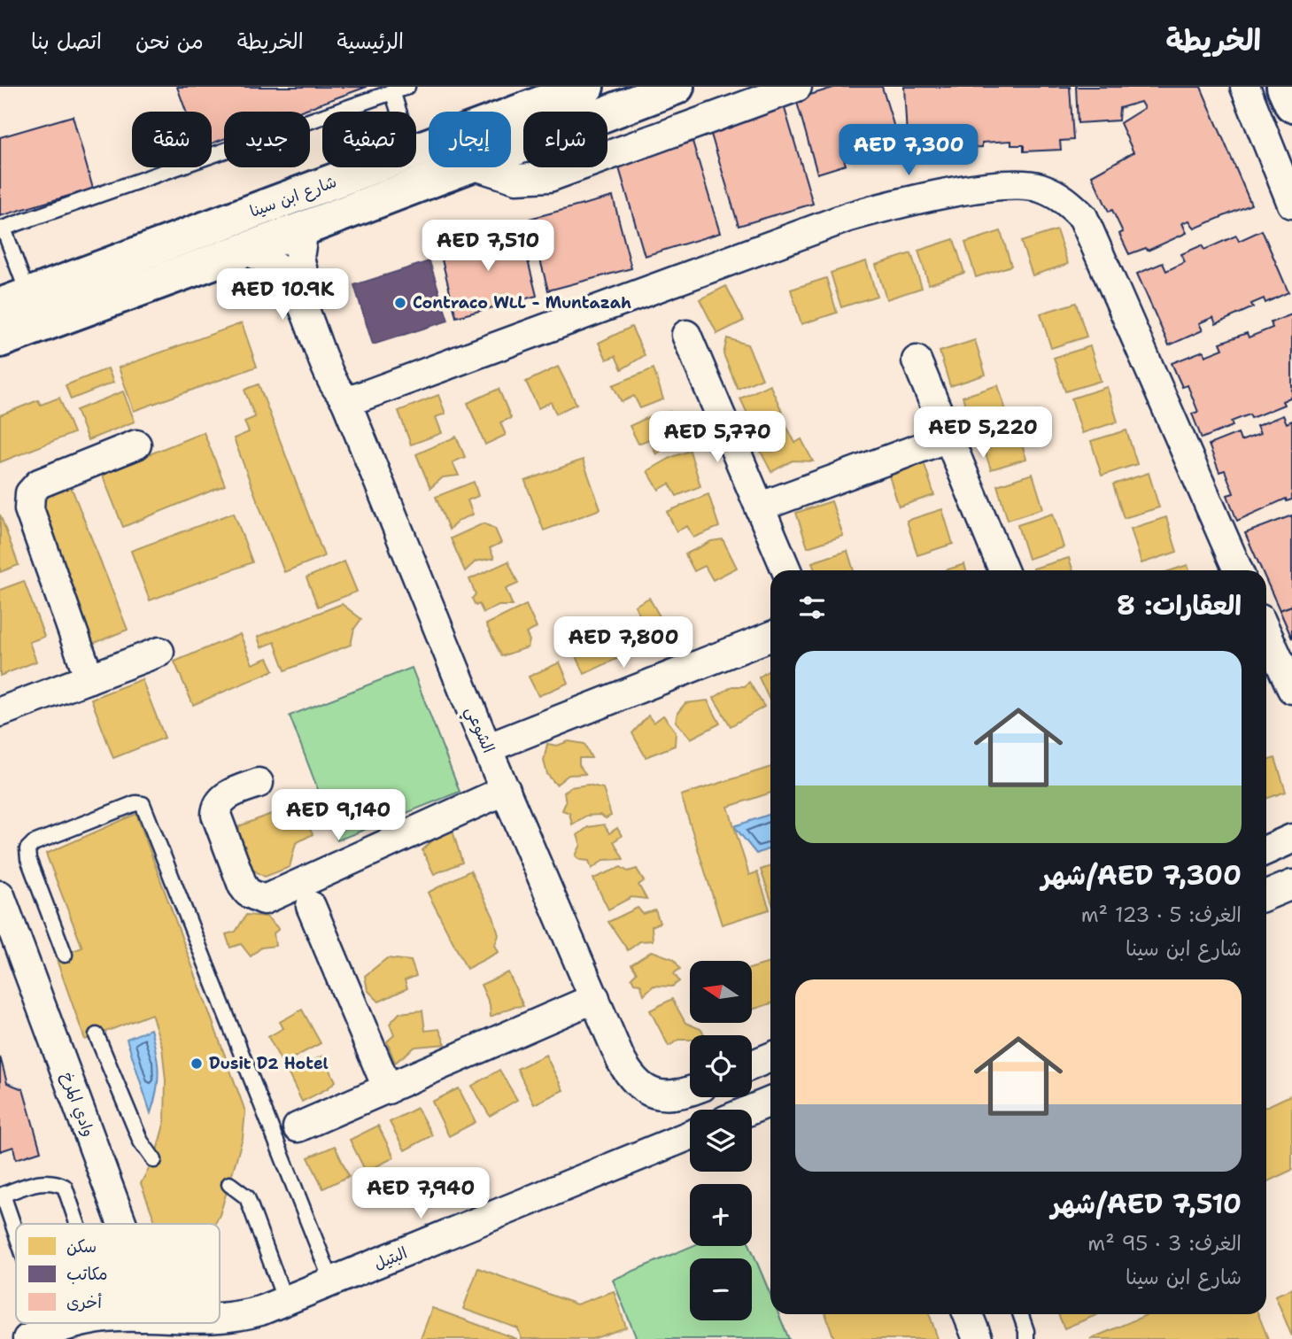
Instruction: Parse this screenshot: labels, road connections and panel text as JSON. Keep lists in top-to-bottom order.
{
  "streets": {
    "street": [
      "شارع ابن سينا",
      "الشوعي",
      "وادي المرخ",
      "البتيل"
    ]
  },
  "crossings": [
    ["شارع ابن سينا", "الشوعي"]
  ],
  "places": ["Contraco WLL - Muntazah", "Dusit D2 Hotel"],
  "legend": ["سكن", "مكاتب", "أخرى"],
  "north": "left",
  "page": {
    "header": "الخريطة",
    "nav": [
      "الرئيسية",
      "الخريطة",
      "من نحن",
      "اتصل بنا"
    ],
    "chip": [
      "شراء",
      "إيجار",
      "تصفية",
      "جديد",
      "شقة"
    ],
    "price": [
      "AED 7,300",
      "AED 7,510",
      "AED 10.9K",
      "AED 5,220",
      "AED 5,770",
      "AED 7,800",
      "AED 9,140",
      "AED 7,940"
    ],
    "heading": "العقارات: 8",
    "list": [
      {
        "name": "AED 7,300/شهر",
        "note": "الغرف: 5 · 123 m² · شارع ابن سينا"
      },
      {
        "name": "AED 7,510/شهر",
        "note": "الغرف: 3 · 95 m² · شارع ابن سينا"
      }
    ],
    "map_buttons": ["+", "−"]
  }
}
